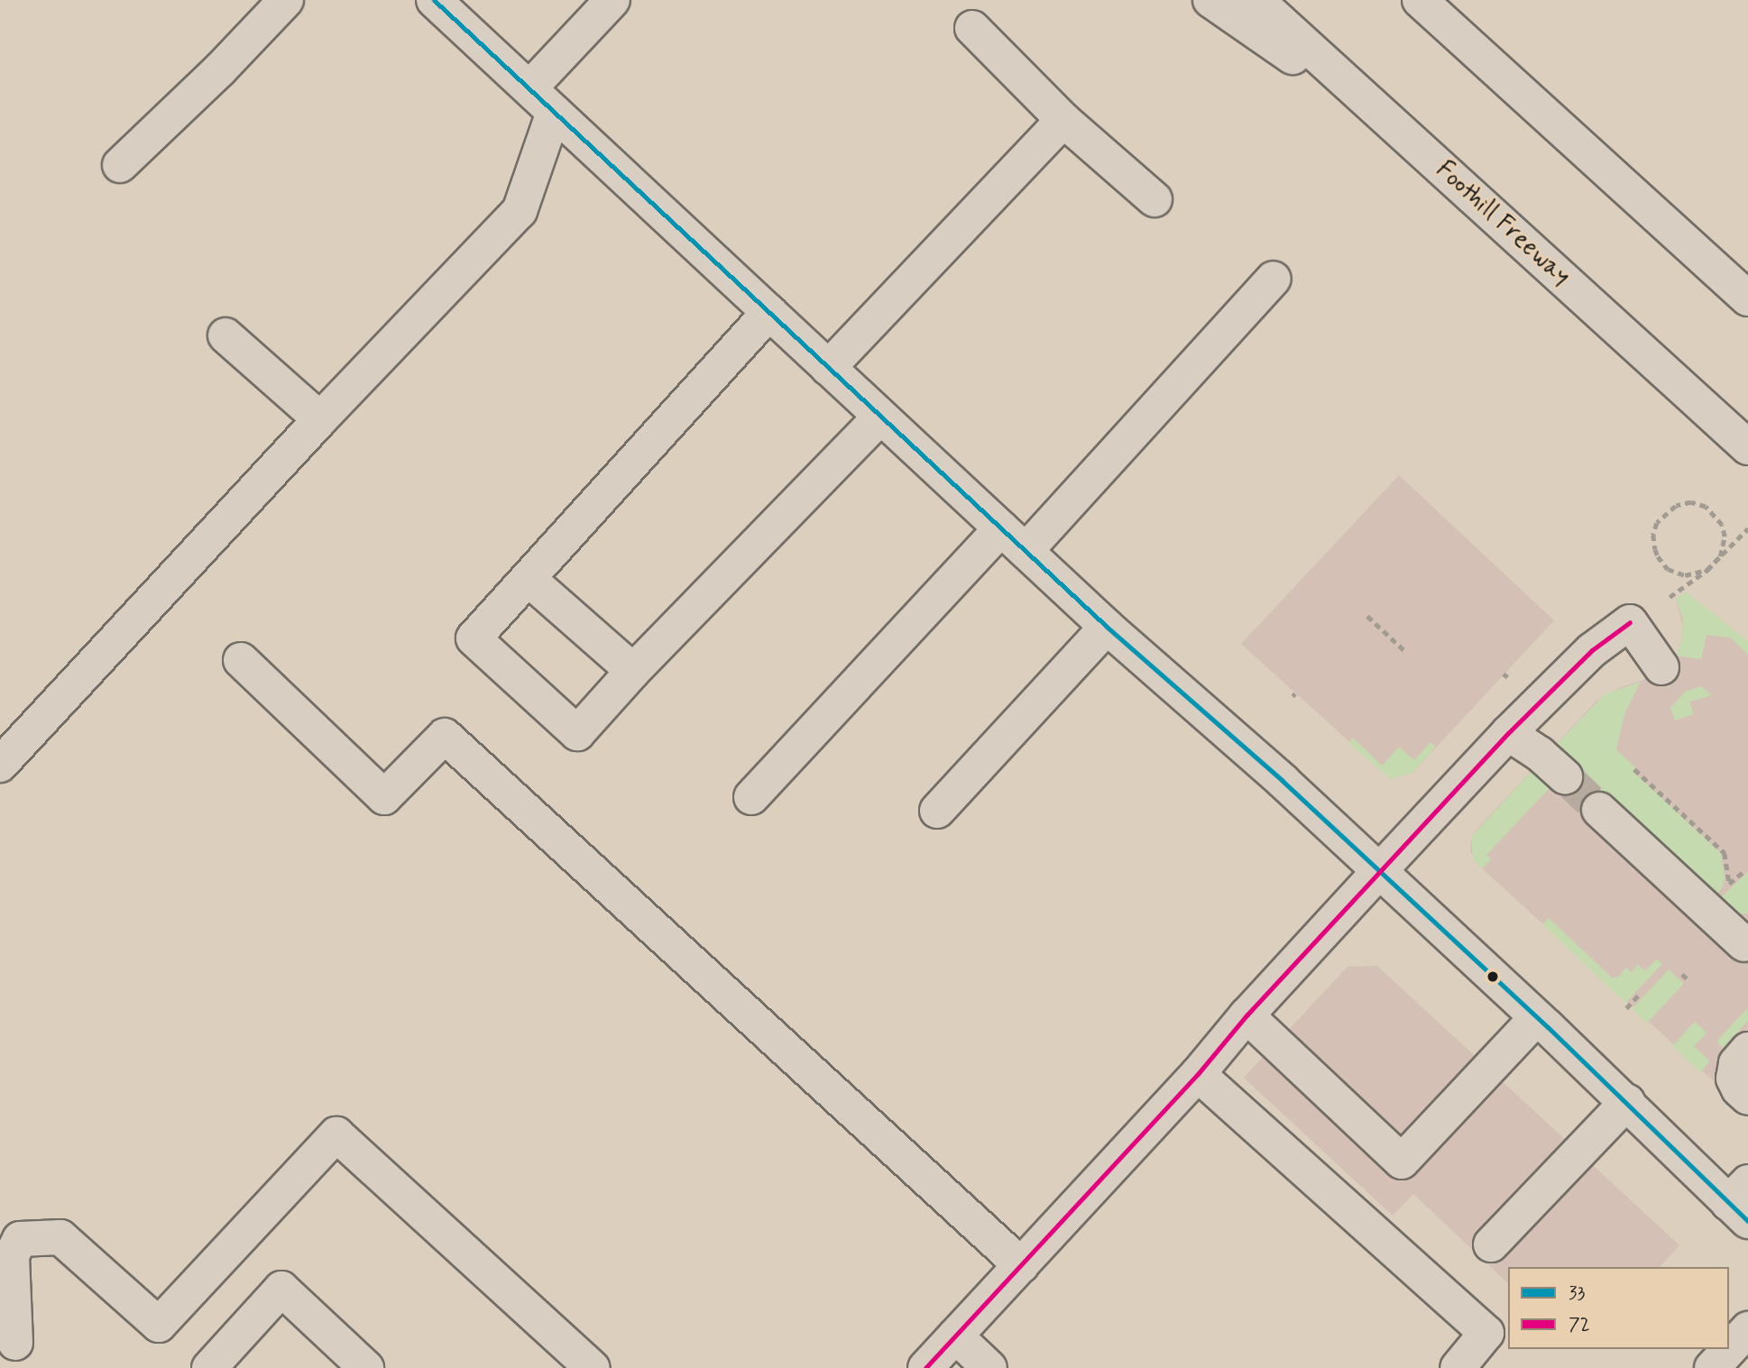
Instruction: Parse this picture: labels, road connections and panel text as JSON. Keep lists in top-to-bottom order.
{
  "streets": {
    "main road": ["Foothill Freeway"]
  },
  "lines": ["transit line 33", "transit line 72"],
  "legend": ["33", "72"]
}
